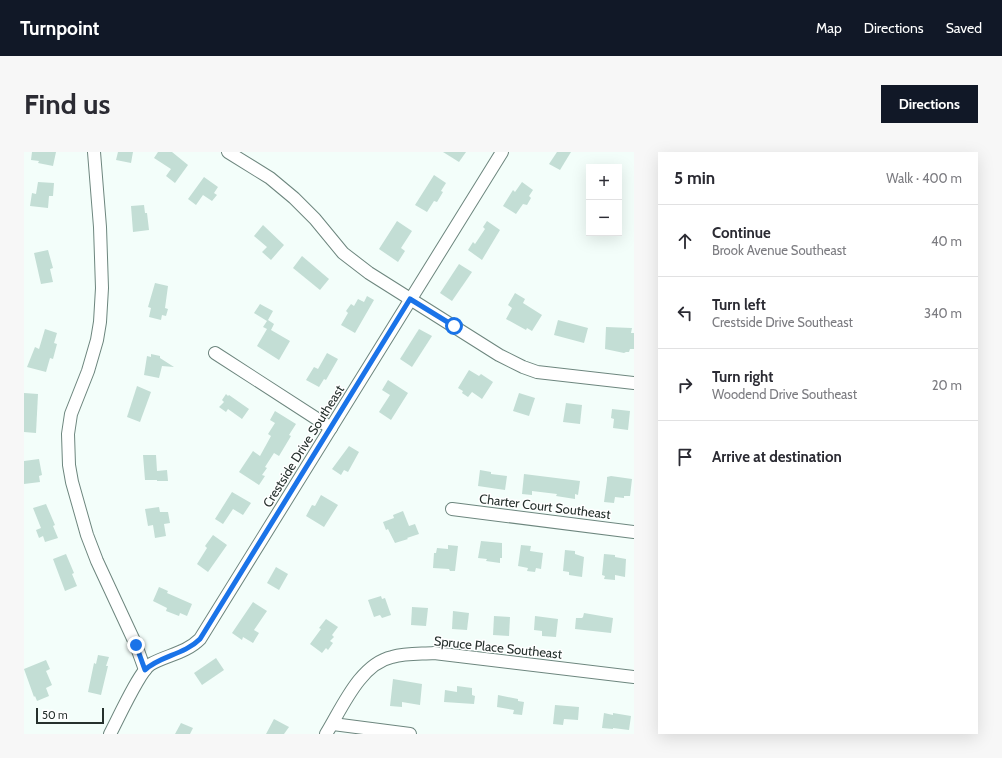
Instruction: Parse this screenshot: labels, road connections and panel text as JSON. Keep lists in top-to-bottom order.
{
  "streets": {
    "street": ["Crestside Drive Southeast", "Charter Court Southeast", "Spruce Place Southeast"]
  },
  "scale_bar": "50 m",
  "page": {
    "header": "Turnpoint",
    "nav": ["Map", "Directions", "Saved"],
    "buttons": "Directions",
    "title": "Find us",
    "heading": ["5 min", "Walk · 400 m"],
    "map_buttons": ["+", "−"],
    "list": [
      ["Continue", "Brook Avenue Southeast", "40 m"],
      ["Turn left", "Crestside Drive Southeast", "340 m"],
      ["Turn right", "Woodend Drive Southeast", "20 m"],
      "Arrive at destination"
    ],
    "scale": "50 m"
  }
}
